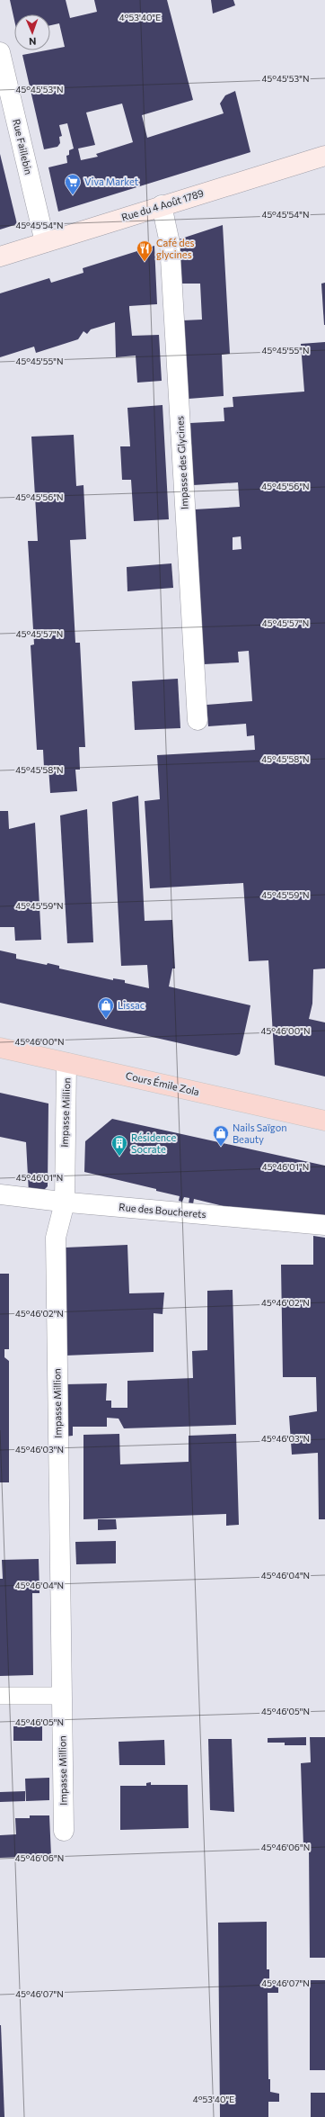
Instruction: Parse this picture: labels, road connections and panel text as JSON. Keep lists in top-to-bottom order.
{
  "streets": {
    "main road": ["Rue du 4 Août 1789", "Cours Émile Zola"],
    "street": [
      "Rue Faillebin",
      "Impasse des Glycines",
      "Impasse Million",
      "Rue des Boucherets"
    ]
  },
  "crossings": [
    ["Rue Faillebin", "Rue du 4 Août 1789"],
    ["Rue du 4 Août 1789", "Impasse des Glycines"],
    ["Cours Émile Zola", "Impasse Million"],
    ["Impasse Million", "Rue des Boucherets"]
  ],
  "places": {
    "supermarket": ["Viva Market"],
    "restaurant": ["Café des glycines"],
    "shop": ["Lissac", "Nails Saïgon Beauty"],
    "building": ["Résidence Socrate"]
  },
  "north": "bottom",
  "coordinates": [
    "4°53'40\"E",
    "45°45'53\"N",
    "45°45'54\"N",
    "45°45'55\"N",
    "45°45'56\"N",
    "45°45'57\"N",
    "45°45'58\"N",
    "45°45'59\"N",
    "45°46'00\"N",
    "45°46'01\"N",
    "45°46'02\"N",
    "45°46'03\"N",
    "45°46'04\"N",
    "45°46'05\"N",
    "45°46'06\"N",
    "45°46'07\"N"
  ]
}
